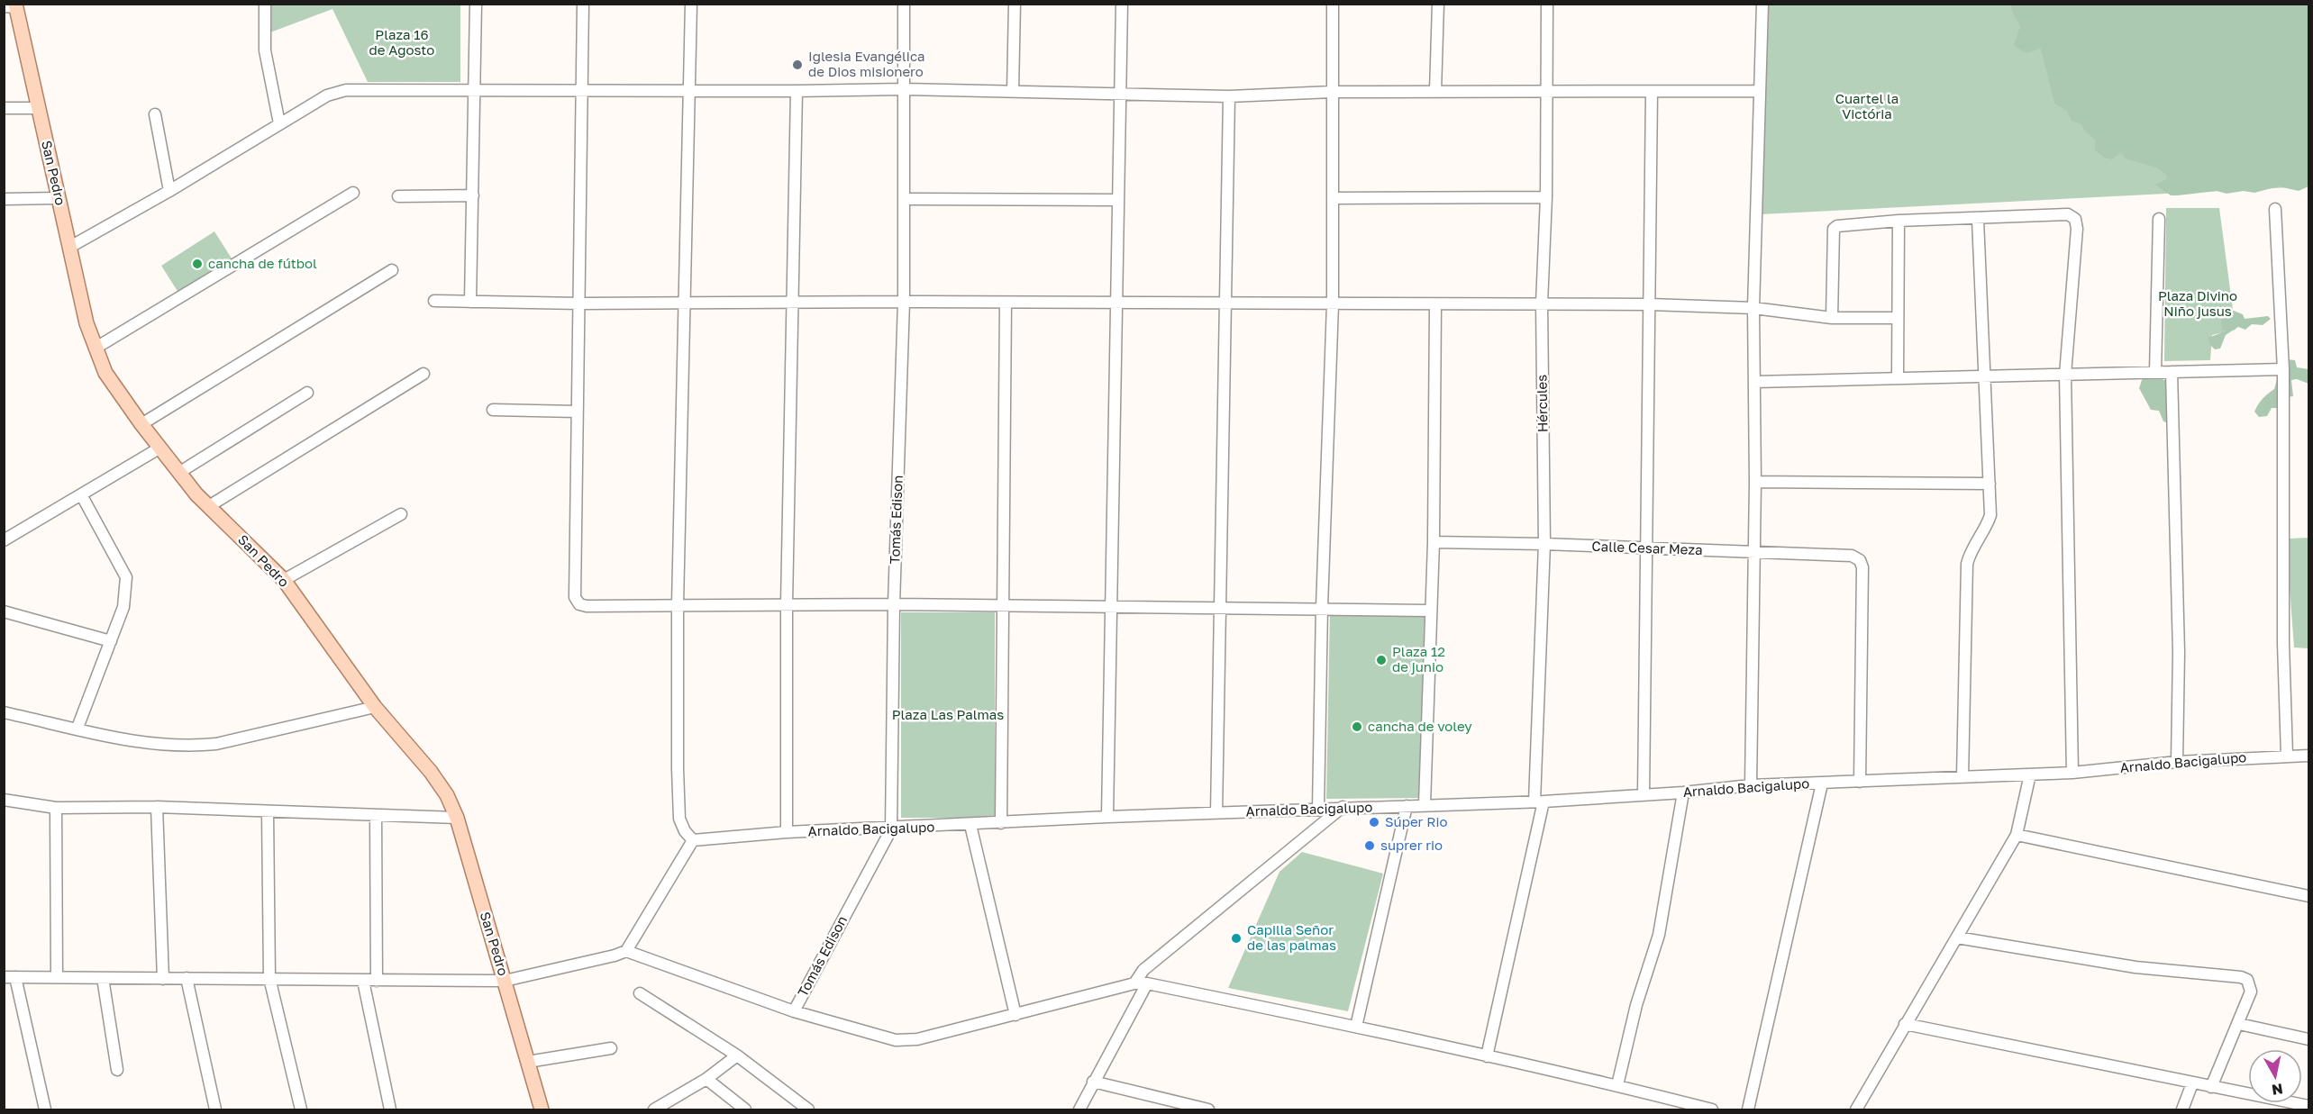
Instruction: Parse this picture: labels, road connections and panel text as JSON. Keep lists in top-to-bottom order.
{
  "streets": {
    "main road": ["San Pedro"],
    "street": [
      "Hércules",
      "Tomás Edison",
      "Calle Cesar Meza",
      "Arnaldo Bacigalupo"
    ]
  },
  "crossings": [
    ["Hércules", "Calle Cesar Meza"],
    ["Hércules", "Arnaldo Bacigalupo"],
    ["Tomás Edison", "Arnaldo Bacigalupo"],
    ["Calle Cesar Meza", "Arnaldo Bacigalupo"]
  ],
  "parks": [
    "Plaza 16 de Agosto",
    "Cuartel la Victória",
    "Plaza Divino Niño jusus",
    "Plaza Las Palmas"
  ],
  "places": [
    "Iglesia Evangélica de Dios misionero",
    "cancha de fútbol",
    "Plaza 12 de junio",
    "cancha de voley",
    "Súper Rio",
    "suprer rio",
    "Capilla Señor de las palmas"
  ],
  "north": "bottom"
}
